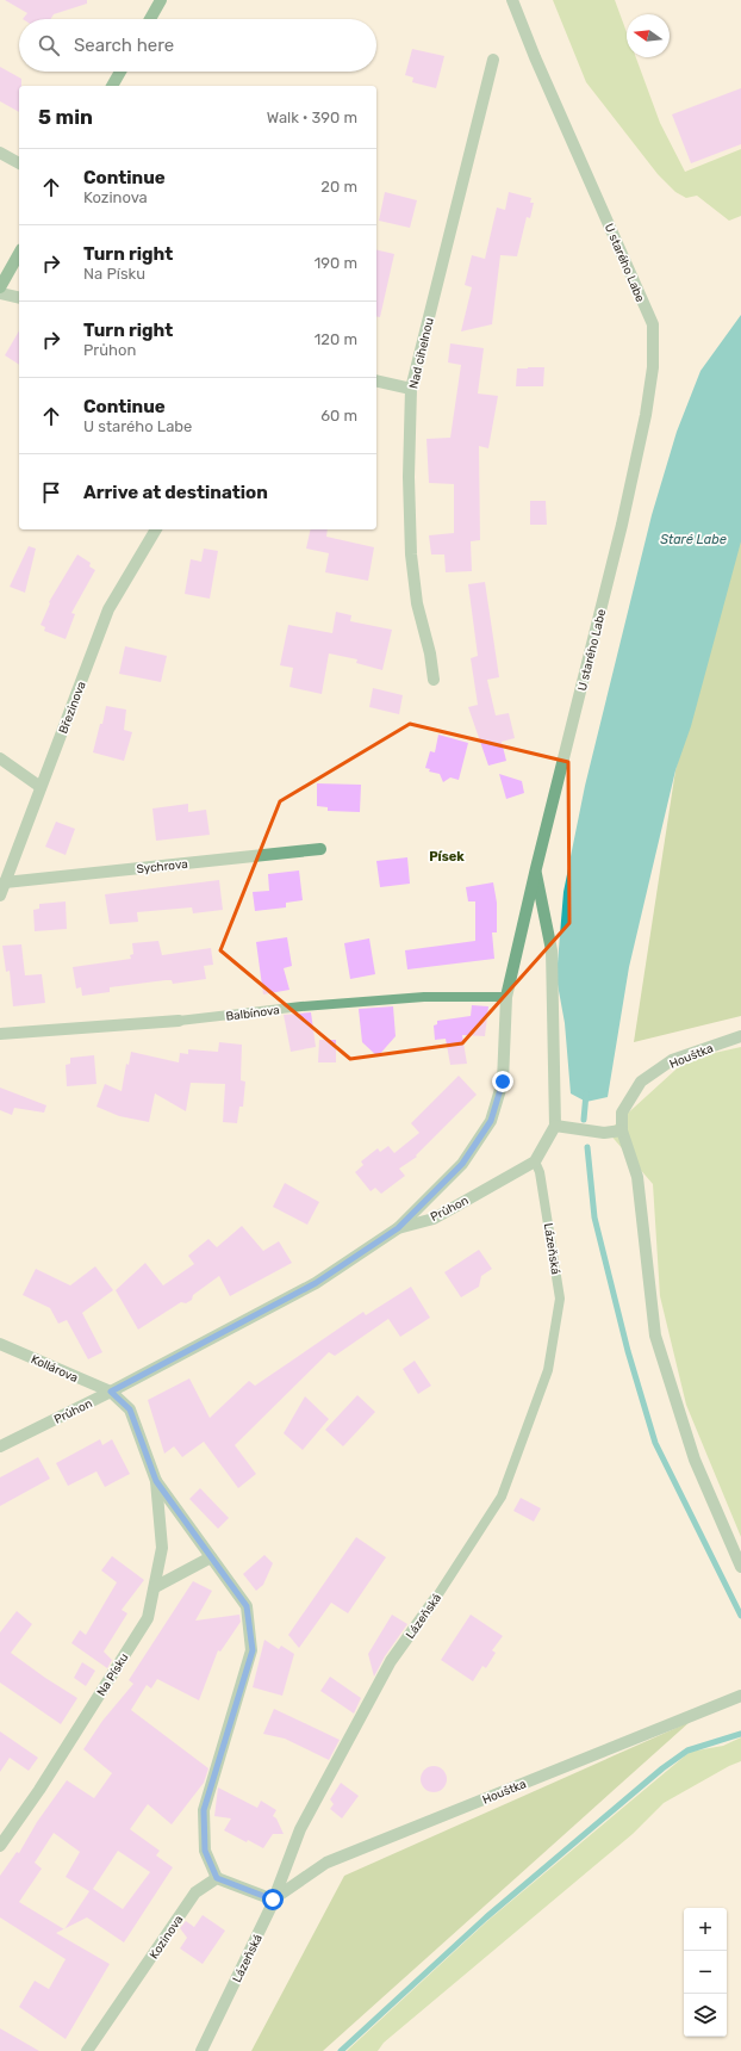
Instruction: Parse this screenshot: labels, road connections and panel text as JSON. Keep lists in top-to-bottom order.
{
  "streets": {
    "street": [
      "U starého Labe",
      "Nad cihelnou",
      "Březinova",
      "Sychrova",
      "Balbínova",
      "Houštka",
      "Průhon",
      "Lázeňská",
      "Kollárova",
      "Na Písku",
      "Kozinova"
    ]
  },
  "crossings": [
    ["U starého Labe", "Balbínova"],
    ["U starého Labe", "Průhon"],
    ["Březinova", "Sychrova"],
    ["Houštka", "Lázeňská"],
    ["Průhon", "Lázeňská"],
    ["Průhon", "Kollárova"],
    ["Průhon", "Na Písku"],
    ["Kollárova", "Na Písku"],
    ["Na Písku", "Kozinova"]
  ],
  "districts": ["Písek"],
  "water": ["Staré Labe"],
  "north": "left",
  "page": {
    "search": "Search here",
    "heading": ["5 min", "Walk · 390 m"],
    "list": [
      ["Continue", "Kozinova", "20 m"],
      ["Turn right", "Na Písku", "190 m"],
      ["Turn right", "Průhon", "120 m"],
      ["Continue", "U starého Labe", "60 m"],
      "Arrive at destination"
    ],
    "map_buttons": ["+", "−"]
  }
}
